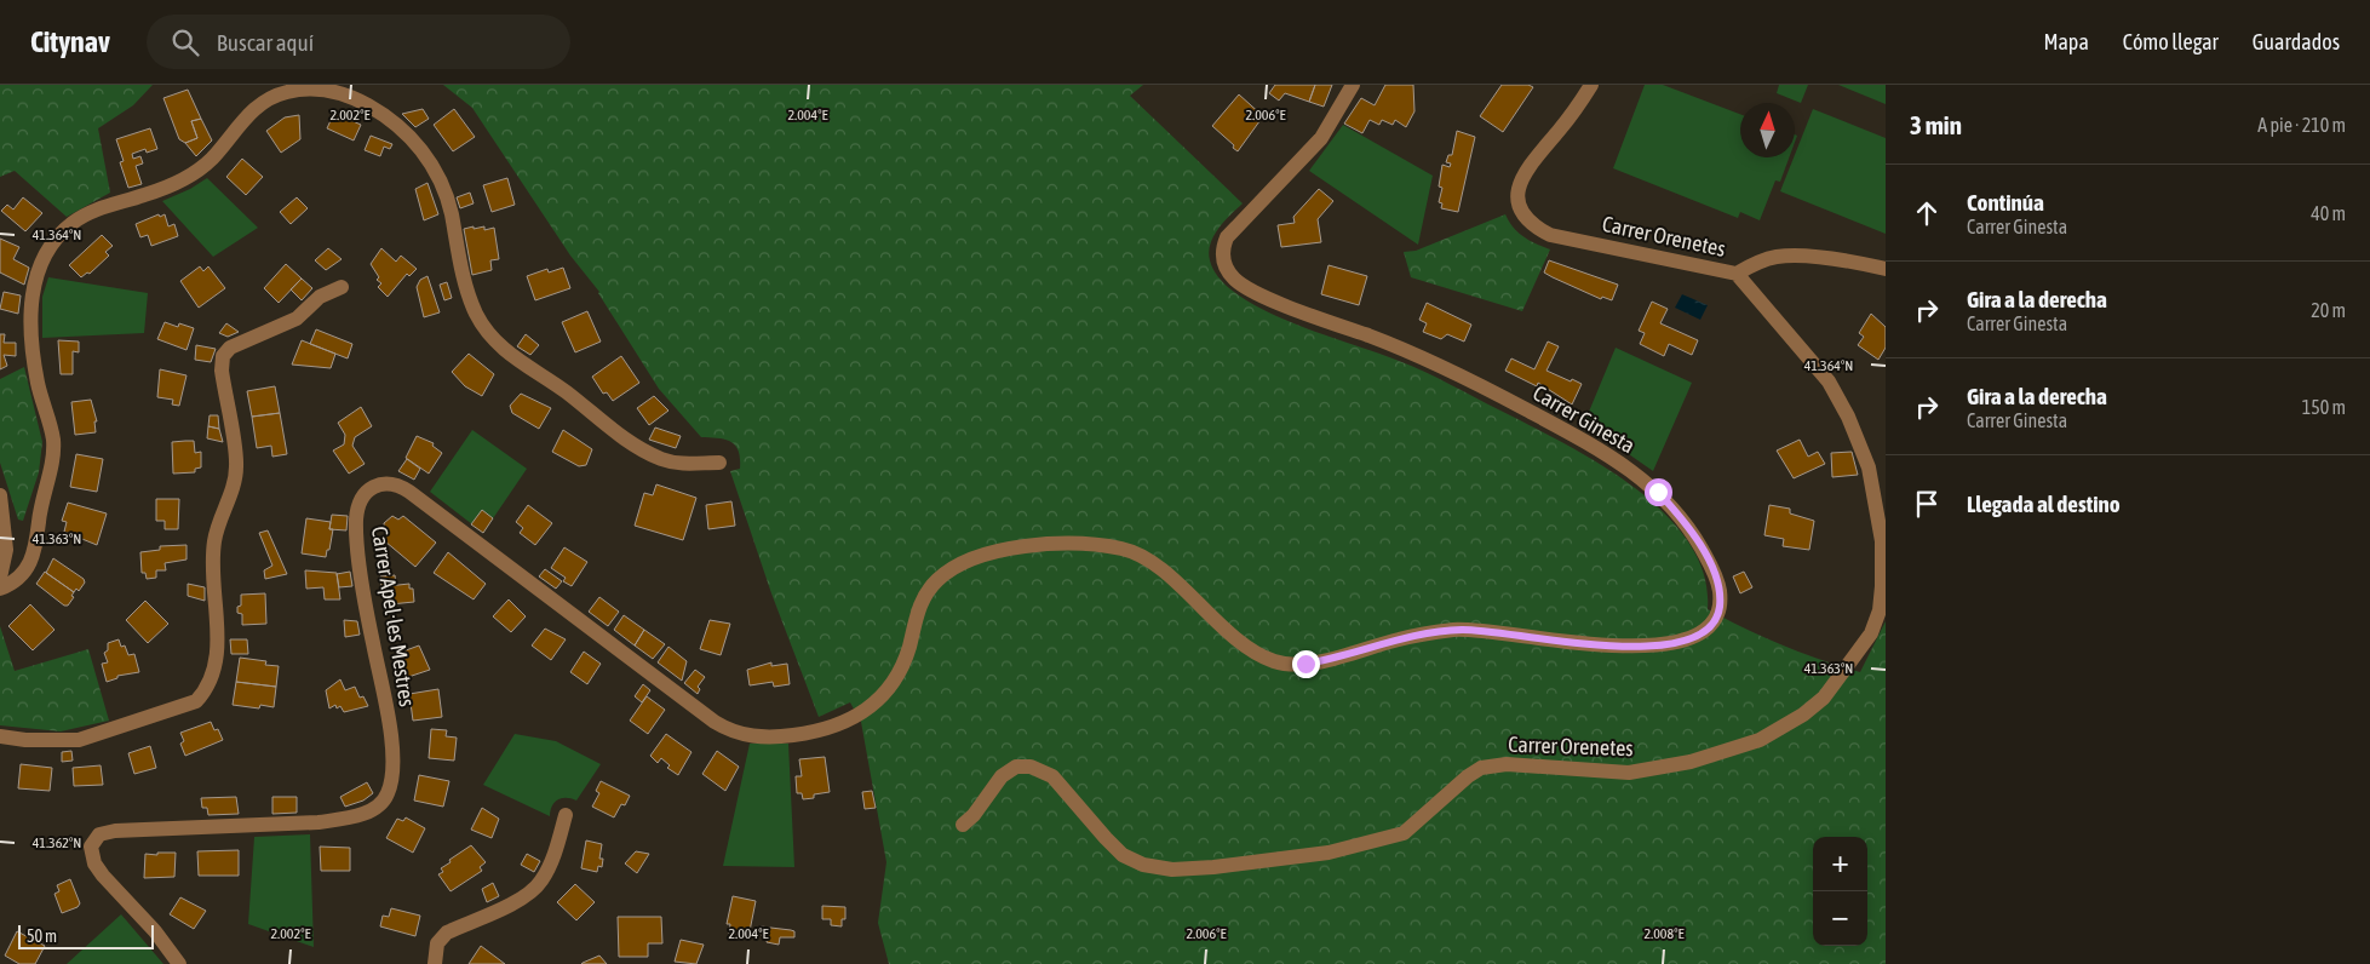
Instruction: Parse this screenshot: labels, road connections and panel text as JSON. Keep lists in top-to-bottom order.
{
  "streets": {
    "street": ["Carrer Orenetes", "Carrer Ginesta", "Carrer Apel·les Mestres"]
  },
  "crossings": [
    ["Carrer Ginesta", "Carrer Apel·les Mestres"]
  ],
  "scale_bar": "50 m",
  "north": "top",
  "page": {
    "header": "Citynav",
    "search": "Buscar aquí",
    "nav": ["Mapa", "Cómo llegar", "Guardados"],
    "heading": ["3 min", "A pie · 210 m"],
    "list": [
      ["Continúa", "Carrer Ginesta", "40 m"],
      ["Gira a la derecha", "Carrer Ginesta", "20 m"],
      ["Gira a la derecha", "Carrer Ginesta", "150 m"],
      "Llegada al destino"
    ],
    "map_buttons": ["+", "−"],
    "scale": "50 m"
  },
  "coordinates": [
    "2.002°E",
    "2.004°E",
    "2.006°E",
    "41.364°N",
    "41.363°N",
    "41.362°N",
    "2.008°E"
  ]
}
